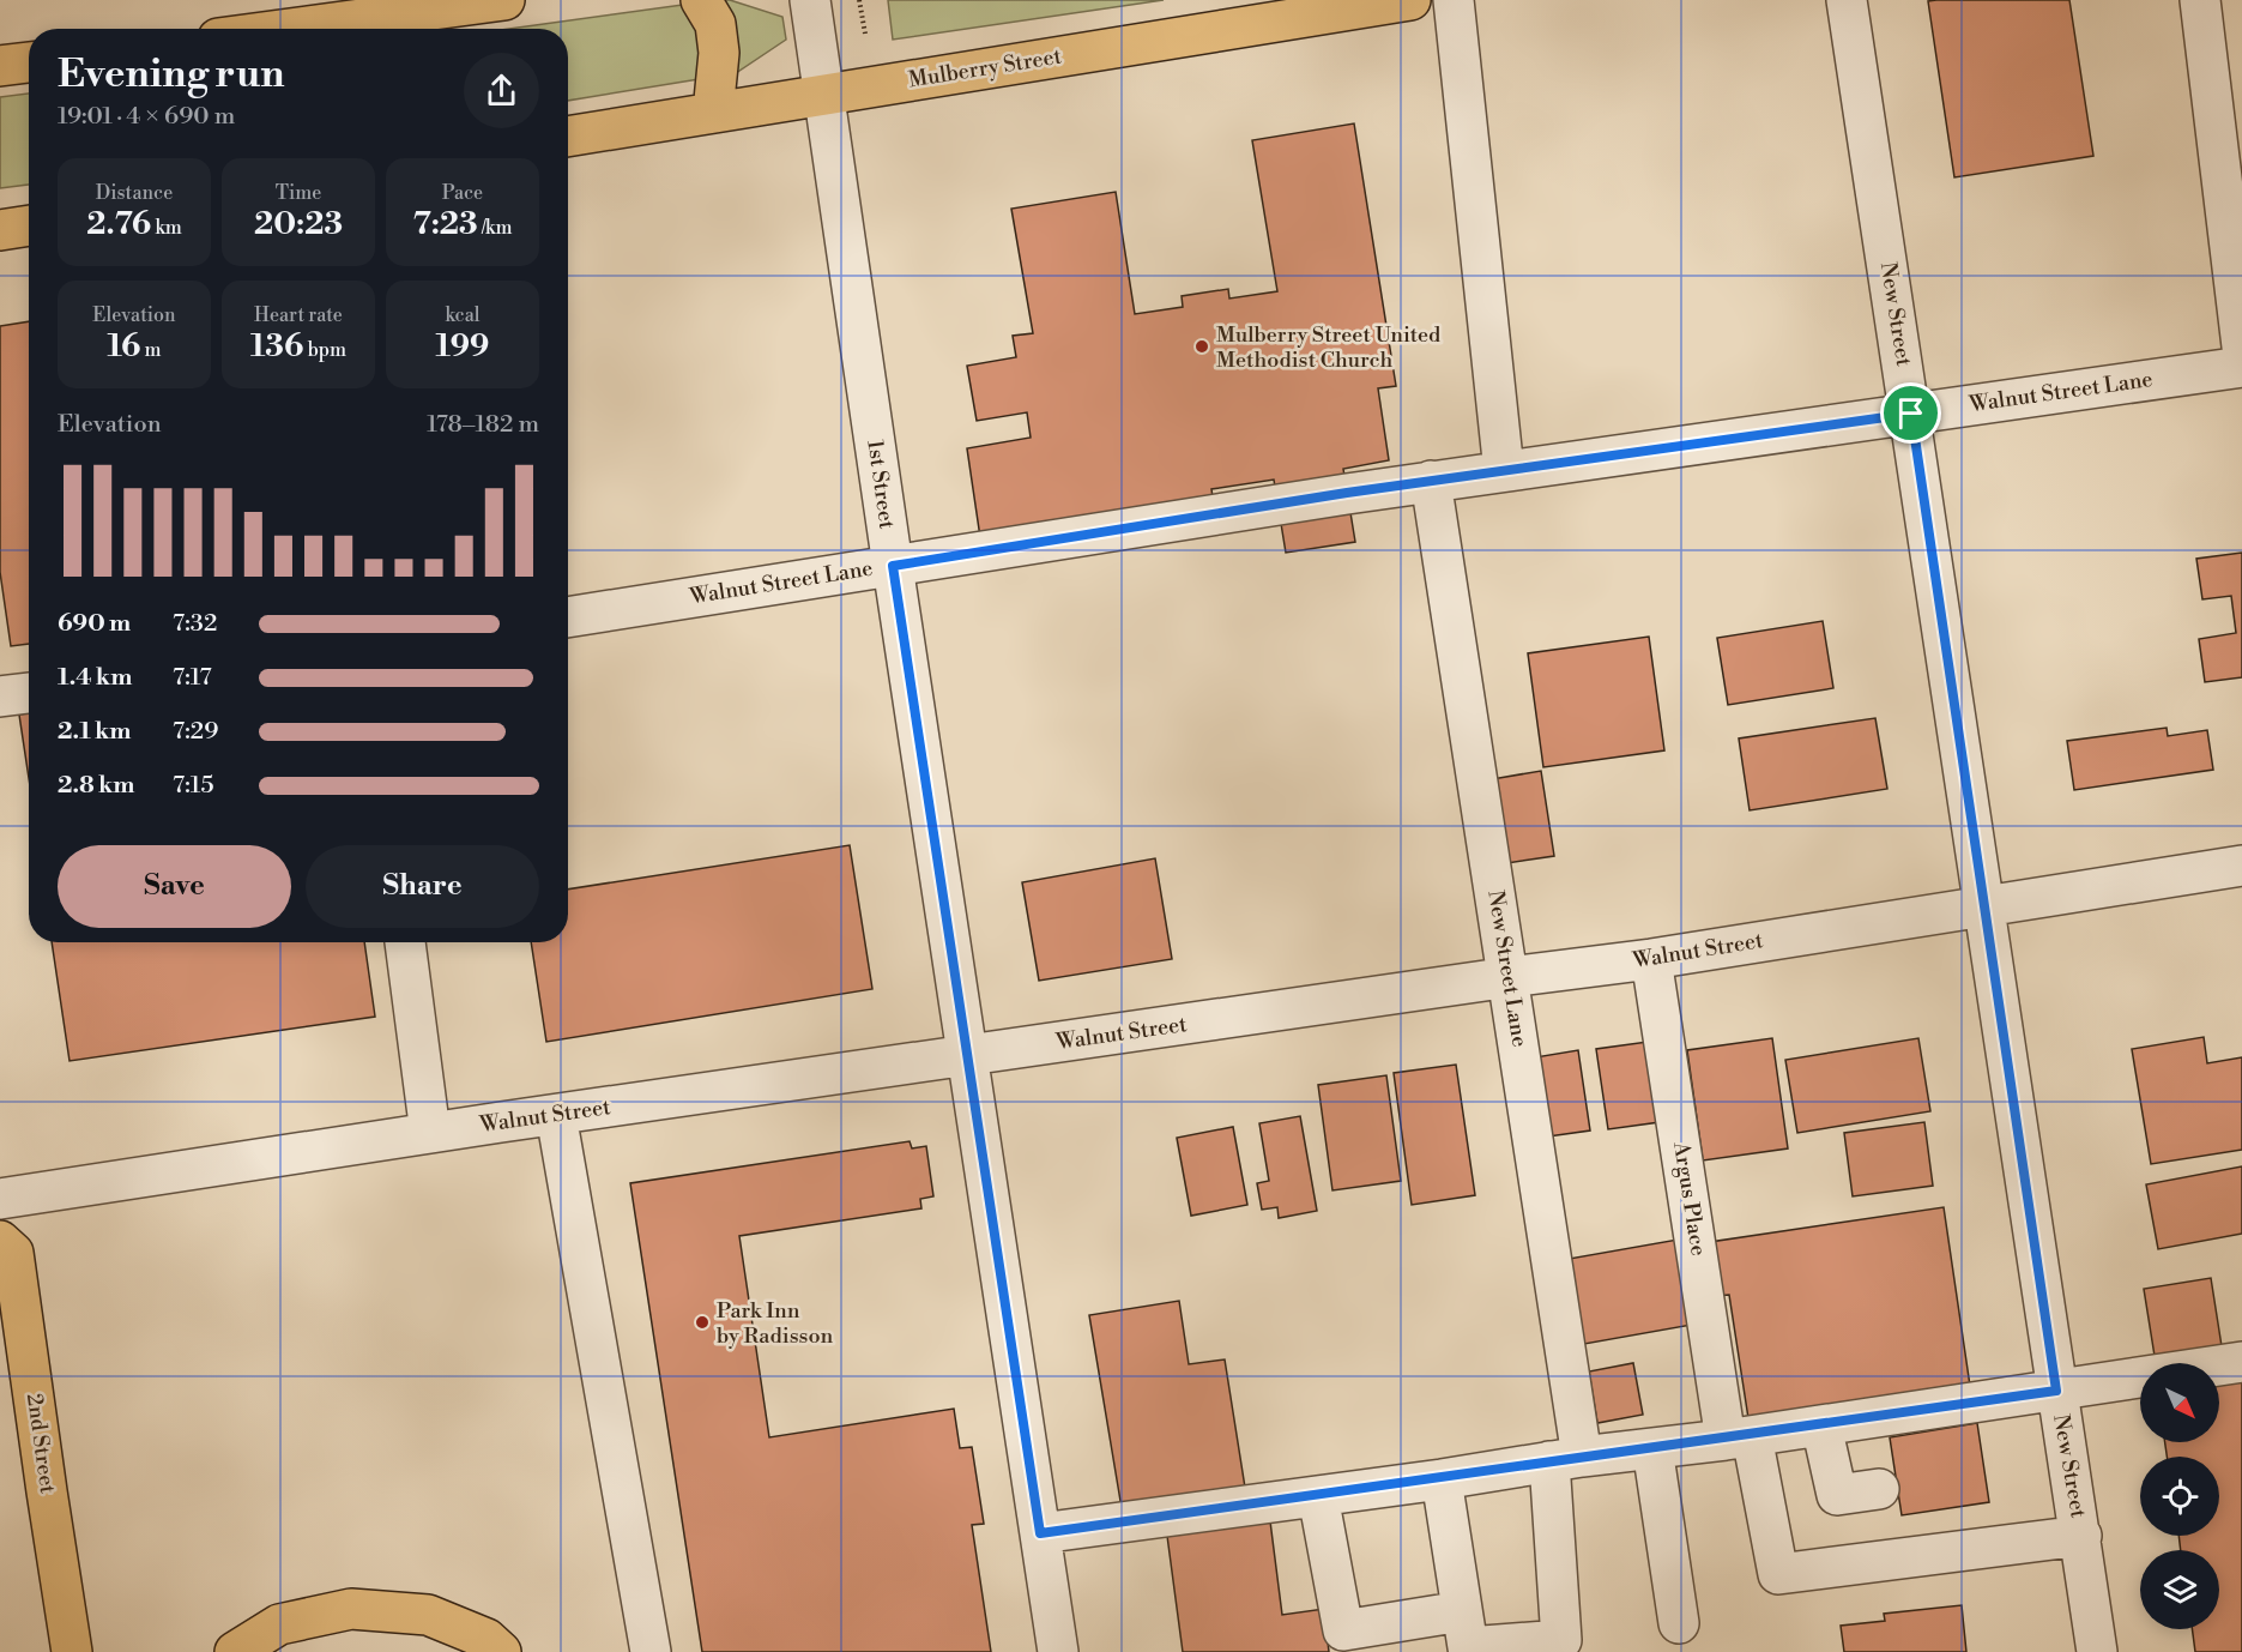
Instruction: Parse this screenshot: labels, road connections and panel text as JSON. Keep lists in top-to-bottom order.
{
  "streets": {
    "main road": ["Mulberry Street", "2nd Street"],
    "street": [
      "New Street",
      "Walnut Street Lane",
      "1st Street",
      "Walnut Street",
      "New Street Lane",
      "Argus Place"
    ]
  },
  "crossings": [
    ["Mulberry Street", "1st Street"],
    ["New Street", "Walnut Street Lane"],
    ["New Street", "Walnut Street"],
    ["New Street", "Argus Place"],
    ["Walnut Street Lane", "1st Street"],
    ["Walnut Street Lane", "New Street Lane"],
    ["1st Street", "Walnut Street"],
    ["Walnut Street", "New Street Lane"],
    ["Walnut Street", "Argus Place"]
  ],
  "places": ["Mulberry Street United Methodist Church", "Park Inn by Radisson"],
  "north": "bottom right",
  "page": {
    "heading": ["Evening run", "19:01 · 4 × 690 m"],
    "stats": [
      ["Distance", "2.76 km"],
      ["Time", "20:23"],
      ["Pace", "7:23 /km"],
      ["Elevation", "16 m"],
      ["Heart rate", "136 bpm"],
      ["kcal", "199"]
    ],
    "chart": ["Elevation", "178–182 m"],
    "list": [
      {
        "name": "690 m",
        "note": "7:32"
      },
      {
        "name": "1.4 km",
        "note": "7:17"
      },
      {
        "name": "2.1 km",
        "note": "7:29"
      },
      {
        "name": "2.8 km",
        "note": "7:15"
      }
    ],
    "buttons": ["Save", "Share"]
  }
}
